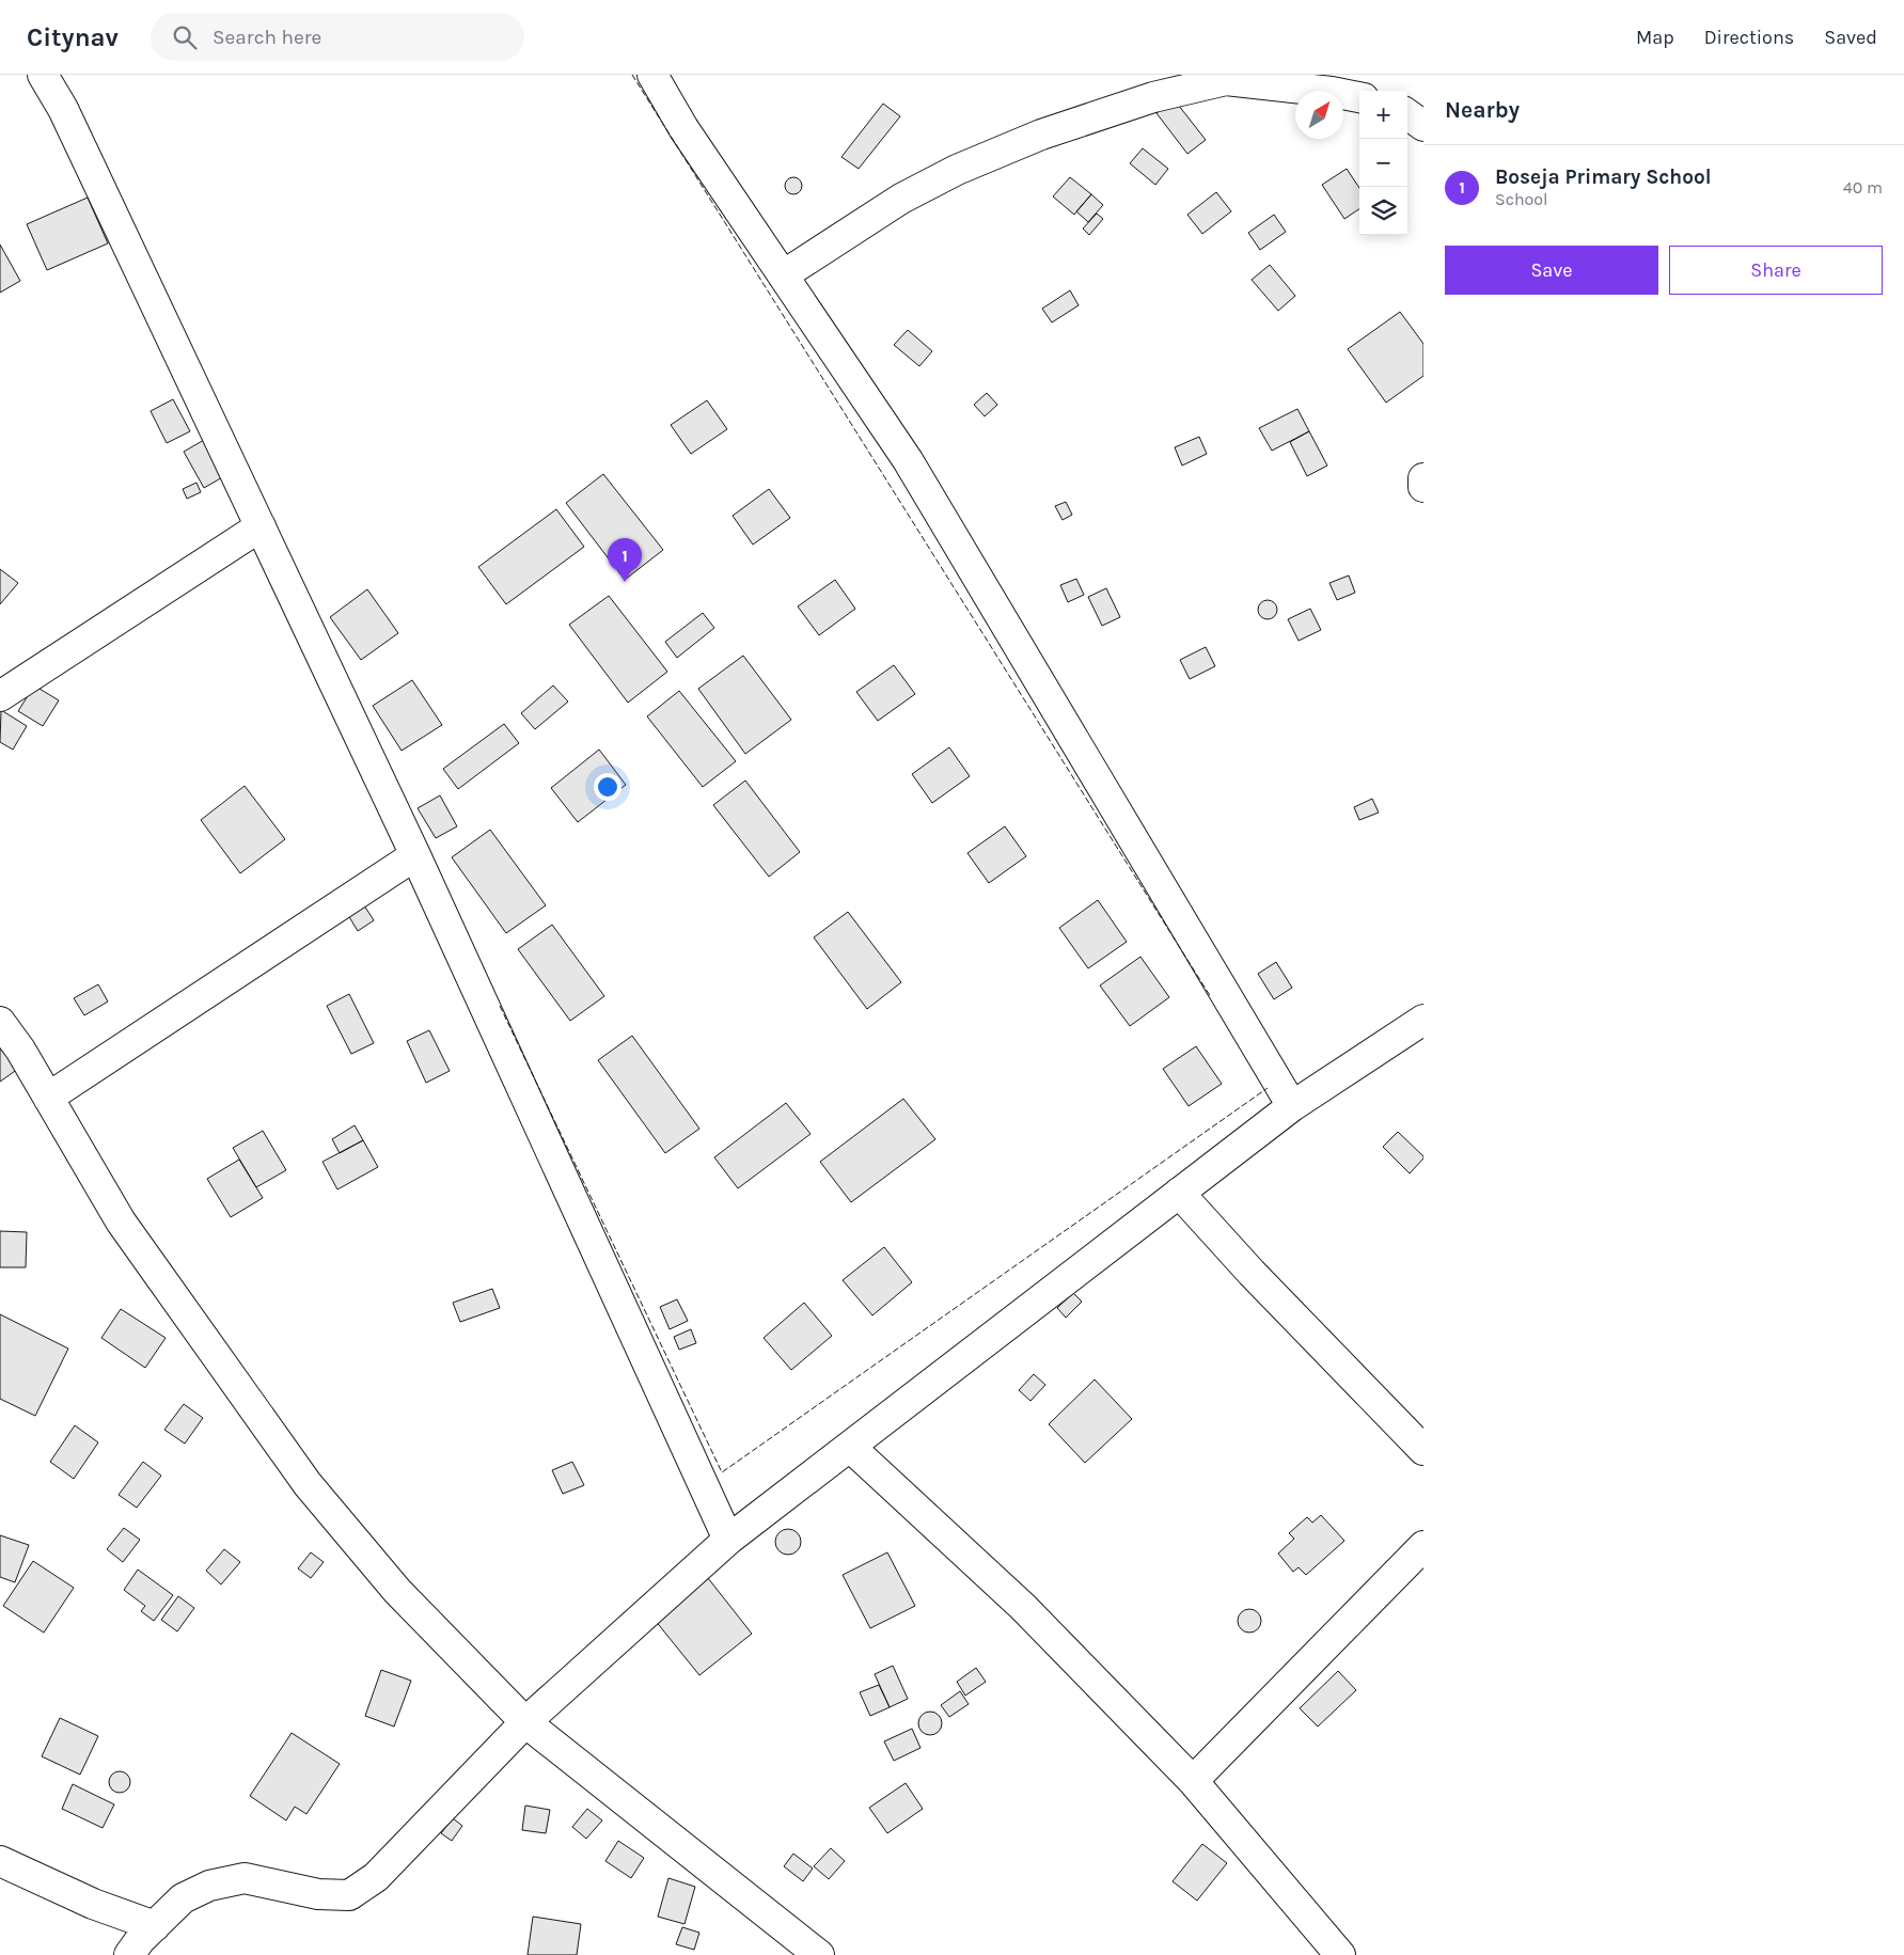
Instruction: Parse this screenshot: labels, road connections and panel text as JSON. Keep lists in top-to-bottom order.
{
  "north": "top right",
  "page": {
    "header": "Citynav",
    "search": "Search here",
    "nav": ["Map", "Directions", "Saved"],
    "heading": "Nearby",
    "map_buttons": ["+", "−"],
    "list": [
      {
        "mark": "1",
        "name": "Boseja Primary School",
        "note": "School",
        "value": "40 m"
      }
    ],
    "buttons": ["Save", "Share"],
    "pins": "1"
  }
}
